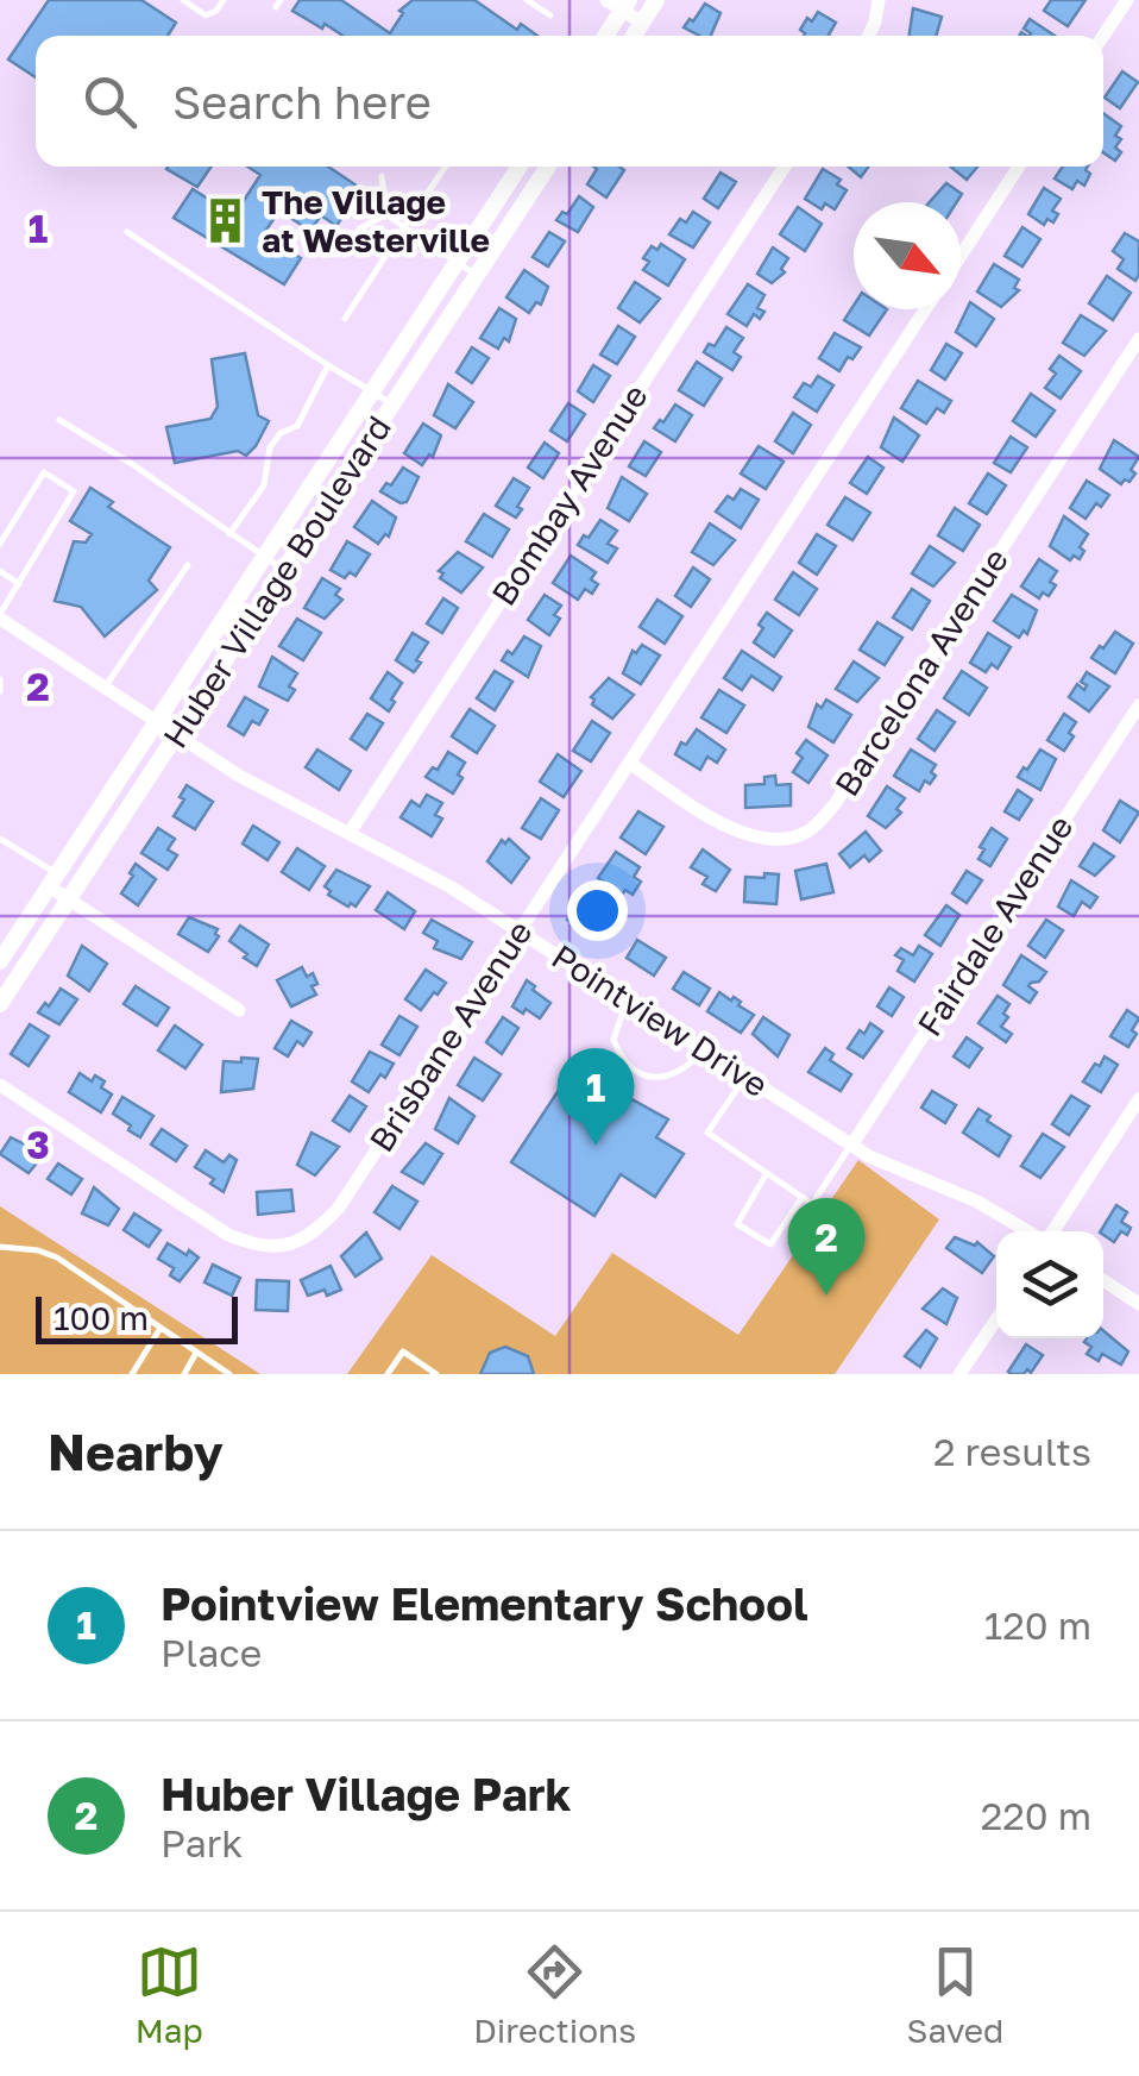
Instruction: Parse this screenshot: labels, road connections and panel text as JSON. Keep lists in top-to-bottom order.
{
  "streets": {
    "street": [
      "Bombay Avenue",
      "Huber Village Boulevard",
      "Barcelona Avenue",
      "Fairdale Avenue",
      "Pointview Drive",
      "Brisbane Avenue"
    ]
  },
  "crossings": [
    ["Bombay Avenue", "Pointview Drive"],
    ["Huber Village Boulevard", "Pointview Drive"],
    ["Barcelona Avenue", "Brisbane Avenue"],
    ["Fairdale Avenue", "Pointview Drive"],
    ["Pointview Drive", "Brisbane Avenue"]
  ],
  "places": {
    "building": ["The Village at Westerville"]
  },
  "scale_bar": "100 m",
  "north": "bottom right",
  "page": {
    "search": "Search here",
    "pins": ["1", "2"],
    "scale": "100 m",
    "heading": ["Nearby", "2 results"],
    "list": [
      {
        "mark": "1",
        "name": "Pointview Elementary School",
        "note": "Place",
        "value": "120 m"
      },
      {
        "mark": "2",
        "name": "Huber Village Park",
        "note": "Park",
        "value": "220 m"
      }
    ],
    "nav": ["Map", "Directions", "Saved"]
  },
  "grid": {
    "rows": ["1", "2", "3"]
  }
}
